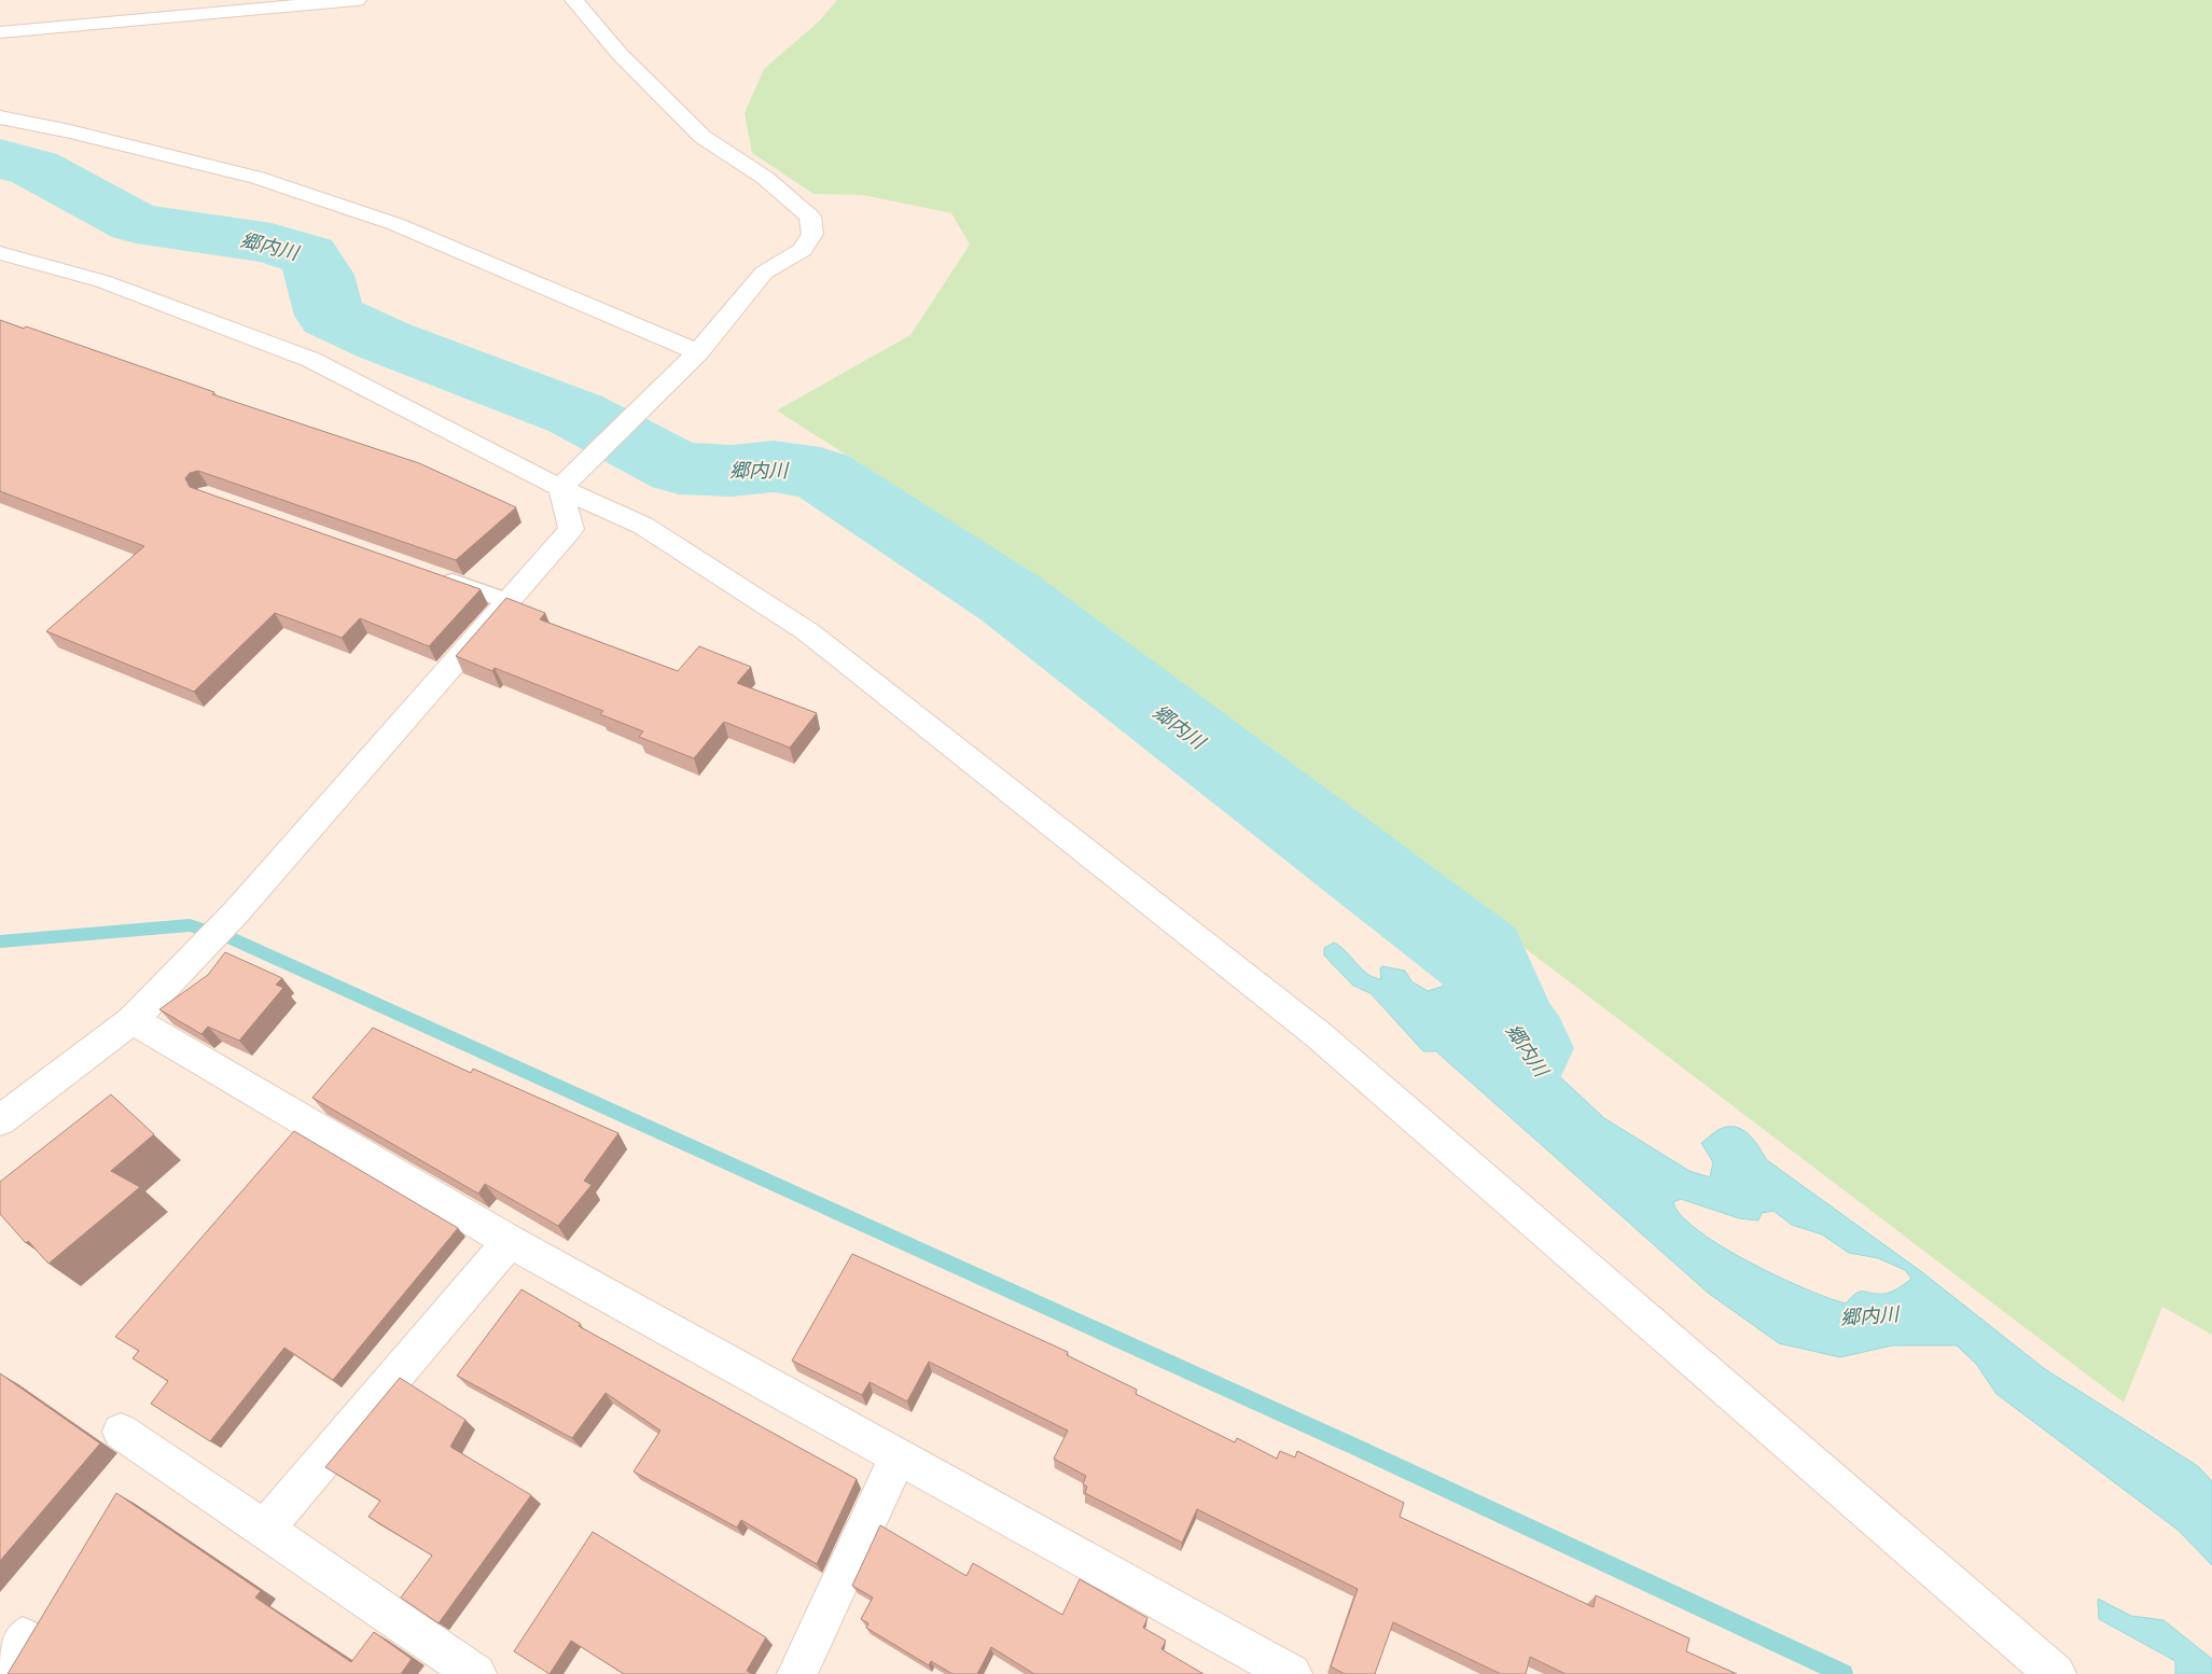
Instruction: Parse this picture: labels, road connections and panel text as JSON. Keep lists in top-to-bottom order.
{
  "water": ["郷内川"]
}
